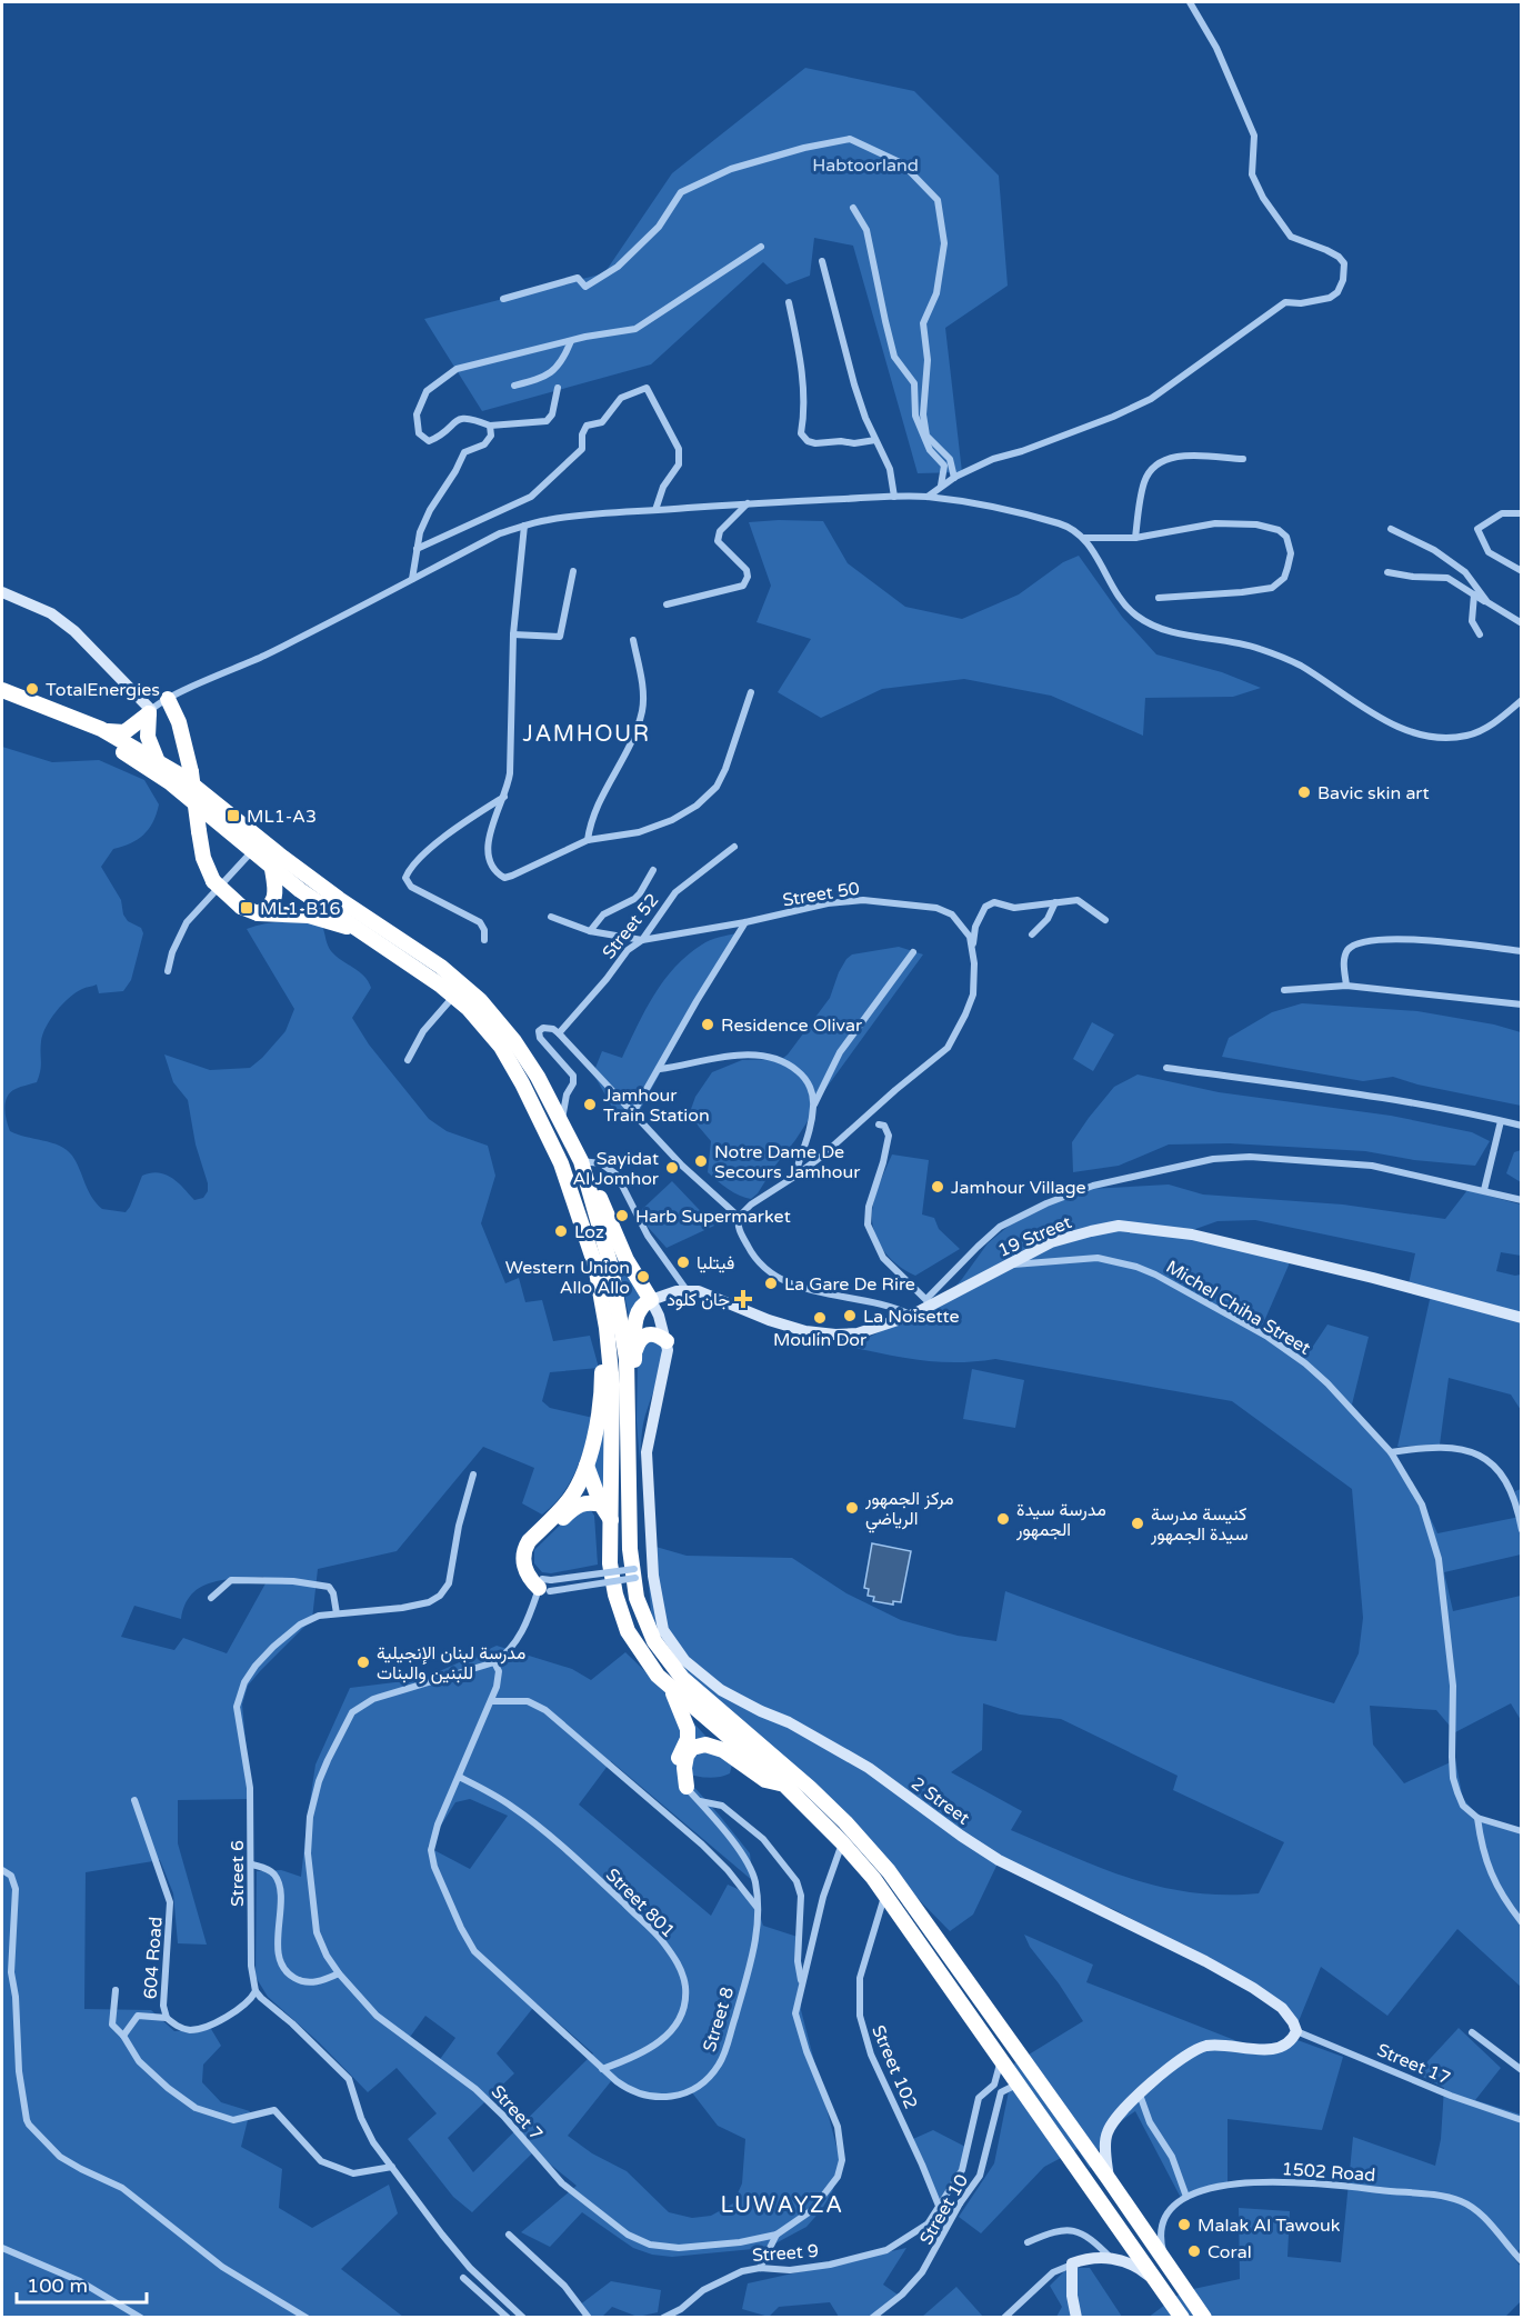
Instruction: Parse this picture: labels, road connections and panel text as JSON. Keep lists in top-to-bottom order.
{
  "streets": {
    "street": [
      "Street 50",
      "Street 52",
      "19 Street",
      "Michel Chiha Street",
      "2 Street",
      "Street 6",
      "Street 801",
      "604 Road",
      "Street 8",
      "Street 17",
      "Street 102",
      "Street 7",
      "1502 Road",
      "Street 10",
      "Street 9"
    ]
  },
  "crossings": [
    ["Street 50", "Street 52"],
    ["19 Street", "Michel Chiha Street"],
    ["19 Street", "2 Street"],
    ["2 Street", "Street 17"],
    ["Street 6", "604 Road"],
    ["Street 801", "Street 8"],
    ["Street 8", "Street 7"],
    ["Street 10", "Street 9"]
  ],
  "districts": ["JAMHOUR", "LUWAYZA"],
  "parks": ["Habtoorland"],
  "places": {
    "other": [
      "TotalEnergies",
      "Bavic skin art",
      "Residence Olivar",
      "Jamhour Train Station",
      "Notre Dame De Secours Jamhour",
      "Sayidat Al Jomhor",
      "Jamhour Village",
      "Harb Supermarket",
      "Loz",
      "فيتليا",
      "Western Union Allo Allo",
      "La Gare De Rire",
      "La Noisette",
      "Moulin Dor",
      "مركز الجمهور الرياضي",
      "مدرسة سيدة الجمهور",
      "كنيسة مدرسة سيدة الجمهور",
      "مدرسة لبنان الإنجيلية للبنين والبنات",
      "Malak Al Tawouk",
      "Coral"
    ],
    "transit": ["ML1-A3", "ML1-B16"],
    "health": ["جان كلود"]
  },
  "scale_bar": "100 m"
}
